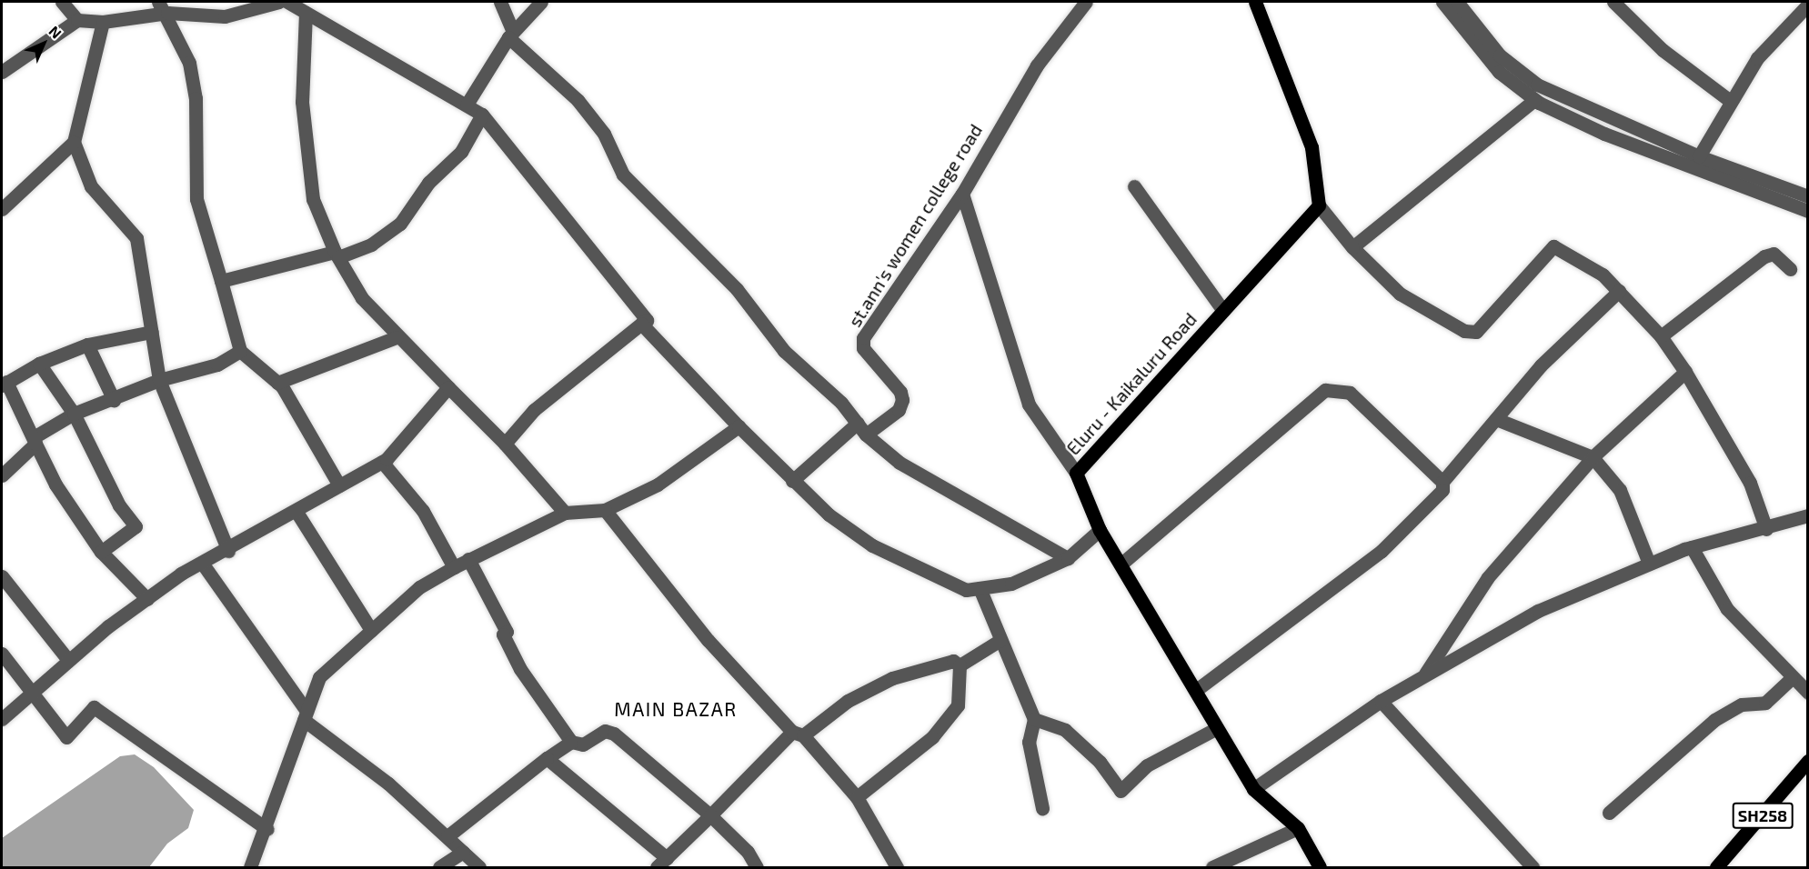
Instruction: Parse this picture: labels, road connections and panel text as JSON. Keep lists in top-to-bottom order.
{
  "streets": {
    "main road": ["Eluru - Kaikaluru Road", "SH258"],
    "street": ["st.ann's women college road"]
  },
  "districts": ["MAIN BAZAR"],
  "north": "top right"
}
